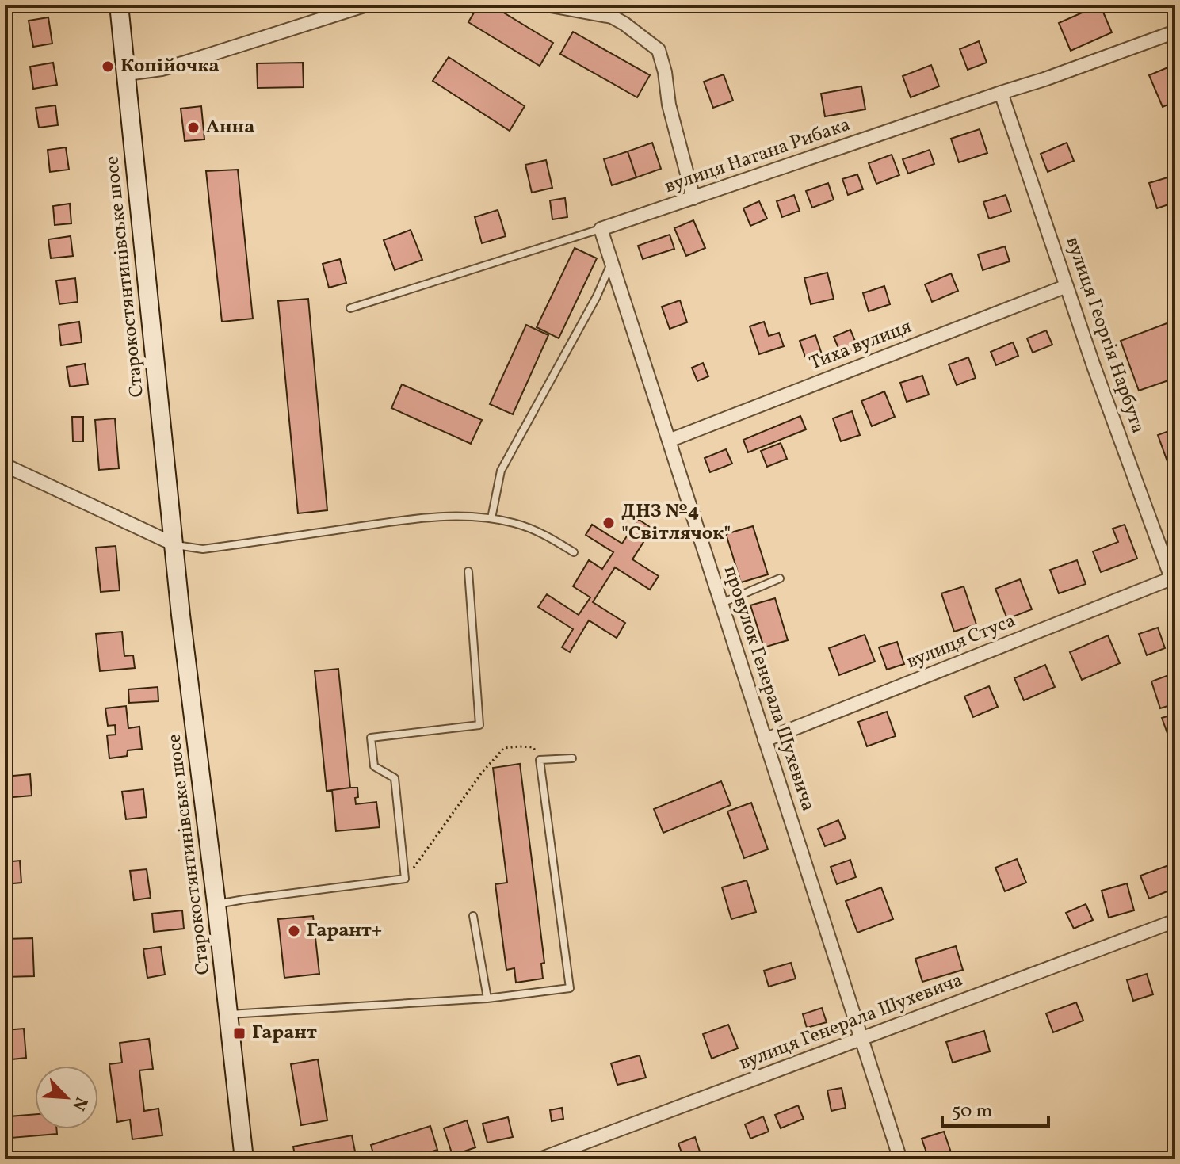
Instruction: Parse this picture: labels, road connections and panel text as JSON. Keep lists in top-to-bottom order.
{
  "streets": {
    "main road": ["Старокостянтинівське шосе"],
    "street": [
      "вулиця Натана Рибака",
      "вулиця Георгія Нарбута",
      "Тиха вулиця",
      "вулиця Стуса",
      "провулок Генерала Шухевича",
      "вулиця Генерала Шухевича"
    ]
  },
  "crossings": [
    ["вулиця Натана Рибака", "вулиця Георгія Нарбута"],
    ["вулиця Натана Рибака", "провулок Генерала Шухевича"],
    ["вулиця Георгія Нарбута", "Тиха вулиця"],
    ["вулиця Георгія Нарбута", "вулиця Стуса"],
    ["Тиха вулиця", "провулок Генерала Шухевича"],
    ["вулиця Стуса", "провулок Генерала Шухевича"],
    ["провулок Генерала Шухевича", "вулиця Генерала Шухевича"]
  ],
  "places": {
    "other": [
      "Копійочка",
      "Анна",
      "ДНЗ №4 \"Світлячок\"",
      "Гарант+"
    ],
    "transit": ["Гарант"]
  },
  "scale_bar": "50 m",
  "north": "bottom right"
}
